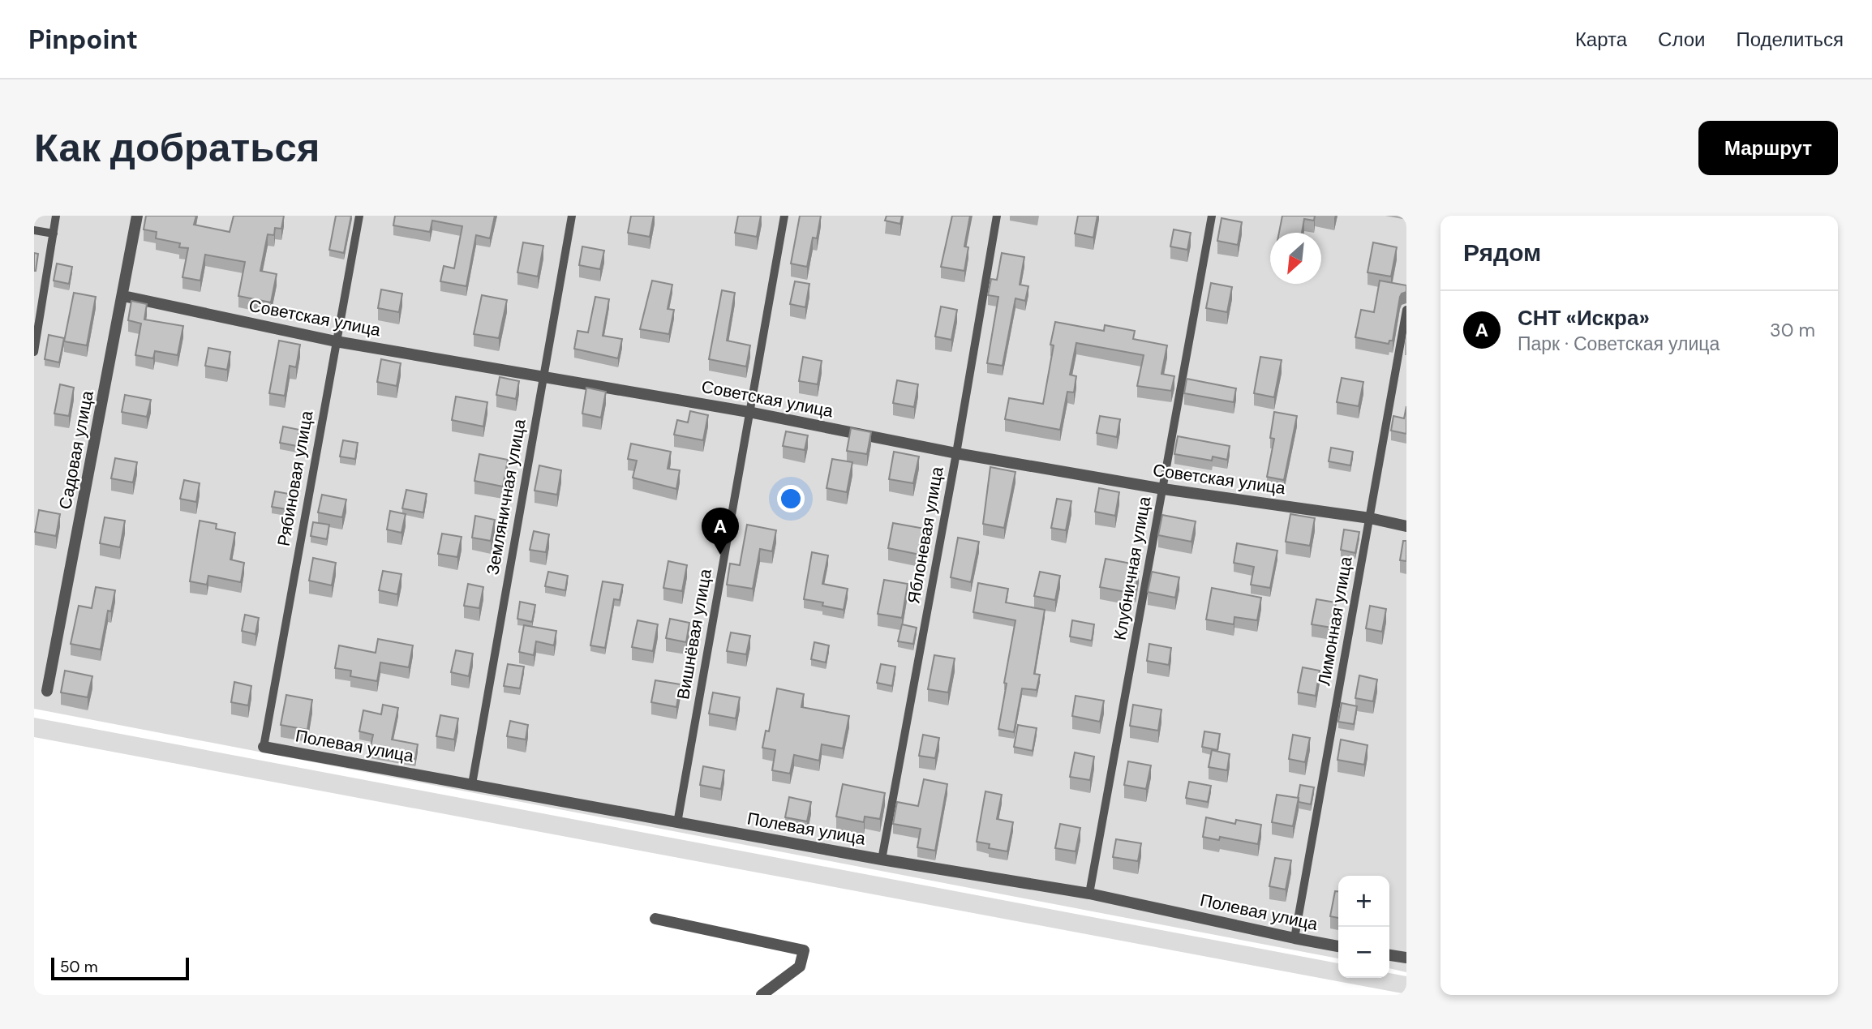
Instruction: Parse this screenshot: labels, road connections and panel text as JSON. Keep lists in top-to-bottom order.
{
  "streets": {
    "street": ["Советская улица", "Садовая улица", "Полевая улица"],
    "lane": [
      "Рябиновая улица",
      "Земляничная улица",
      "Яблоневая улица",
      "Клубничная улица",
      "Лимонная улица",
      "Вишнёвая улица"
    ]
  },
  "crossings": [
    ["Советская улица", "Садовая улица"],
    ["Советская улица", "Рябиновая улица"],
    ["Советская улица", "Земляничная улица"],
    ["Советская улица", "Яблоневая улица"],
    ["Советская улица", "Клубничная улица"],
    ["Советская улица", "Лимонная улица"],
    ["Советская улица", "Вишнёвая улица"],
    ["Рябиновая улица", "Полевая улица"],
    ["Земляничная улица", "Полевая улица"],
    ["Яблоневая улица", "Полевая улица"],
    ["Клубничная улица", "Полевая улица"],
    ["Лимонная улица", "Полевая улица"],
    ["Вишнёвая улица", "Полевая улица"]
  ],
  "scale_bar": "50 m",
  "north": "bottom left",
  "page": {
    "header": "Pinpoint",
    "nav": ["Карта", "Слои", "Поделиться"],
    "buttons": "Маршрут",
    "title": "Как добраться",
    "heading": "Рядом",
    "list": [
      {
        "mark": "A",
        "name": "СНТ «Искра»",
        "note": "Парк · Советская улица",
        "value": "30 m"
      }
    ],
    "pins": "A",
    "map_buttons": ["+", "−"],
    "scale": "50 m"
  }
}
